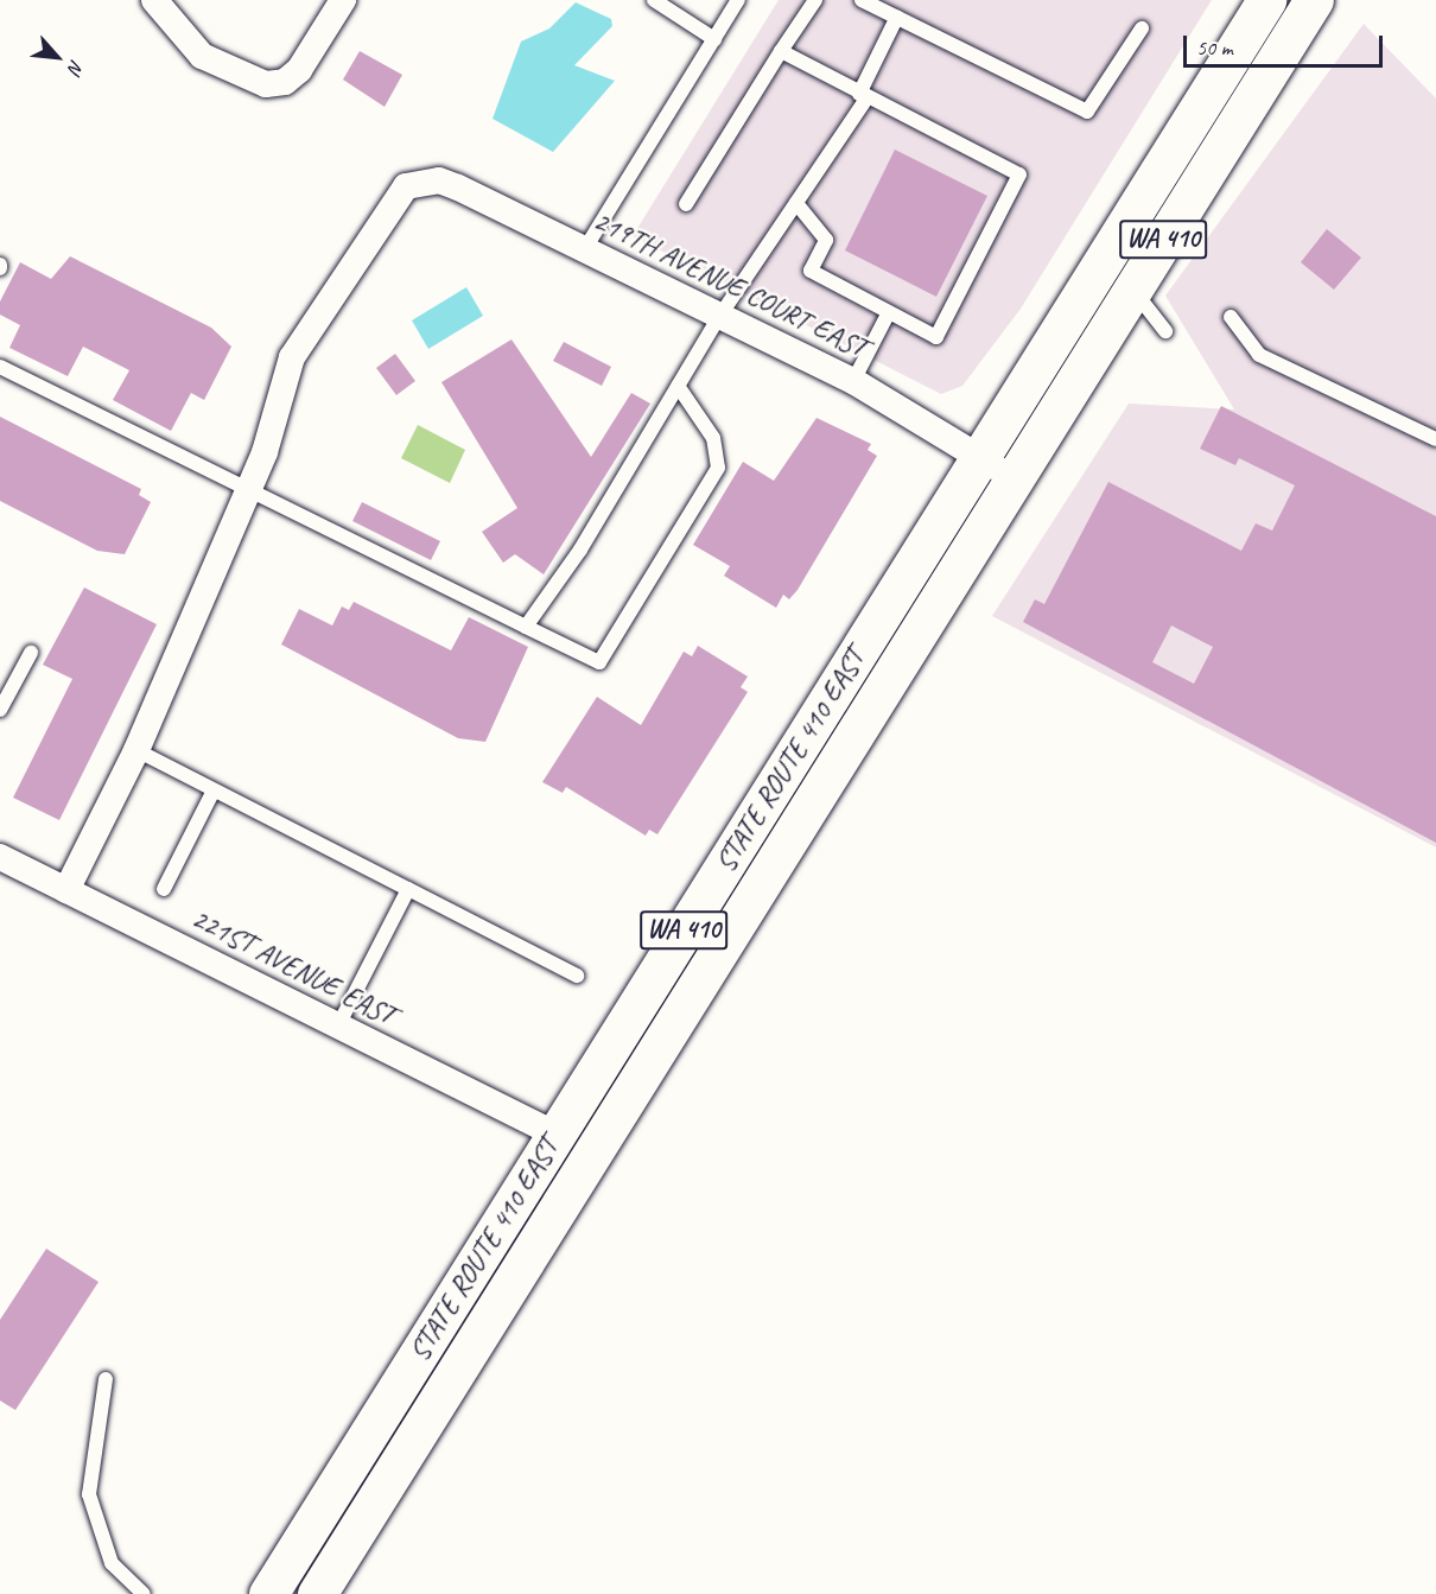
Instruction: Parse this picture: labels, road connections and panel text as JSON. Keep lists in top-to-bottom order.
{
  "streets": {
    "main road": ["WA 410", "STATE ROUTE 410 EAST"],
    "street": ["219TH AVENUE COURT EAST", "221ST AVENUE EAST"]
  },
  "crossings": [
    ["219TH AVENUE COURT EAST", "STATE ROUTE 410 EAST"],
    ["STATE ROUTE 410 EAST", "221ST AVENUE EAST"]
  ],
  "scale_bar": "50 m",
  "north": "bottom right"
}
